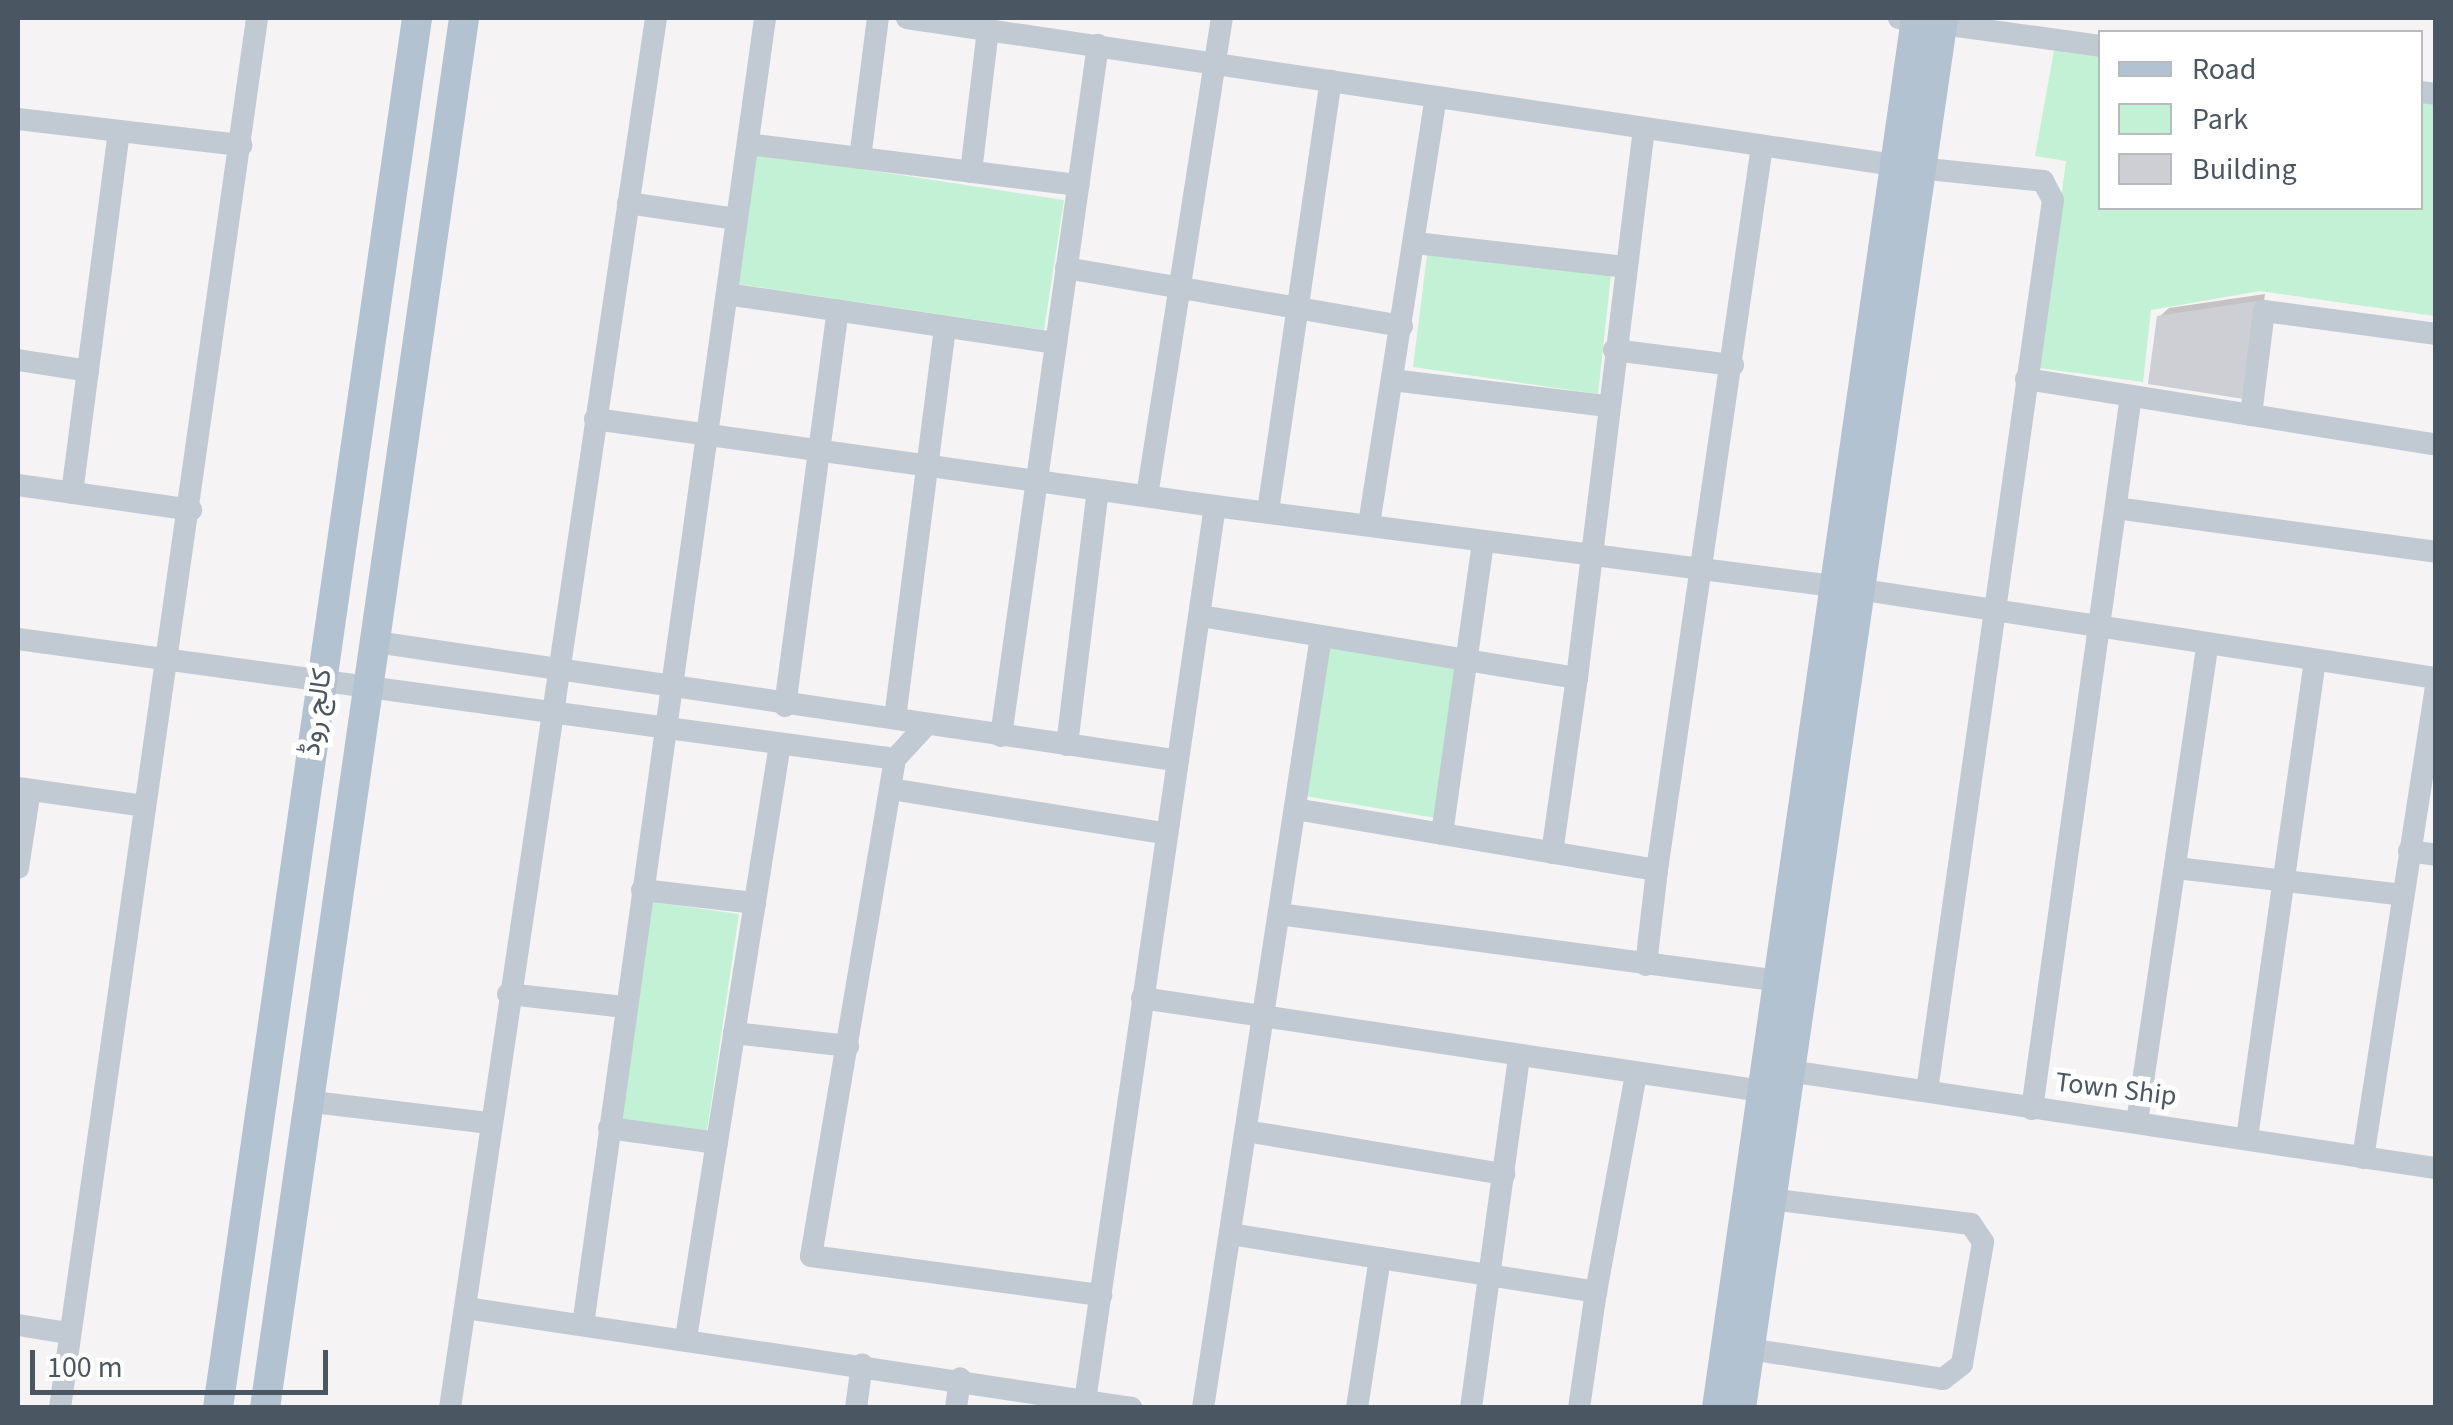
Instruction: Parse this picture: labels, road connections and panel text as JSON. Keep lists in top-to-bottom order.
{
  "streets": {
    "main road": ["کالج روڈ"],
    "street": ["Town Ship"]
  },
  "legend": ["Road", "Park", "Building"],
  "scale_bar": "100 m"
}
